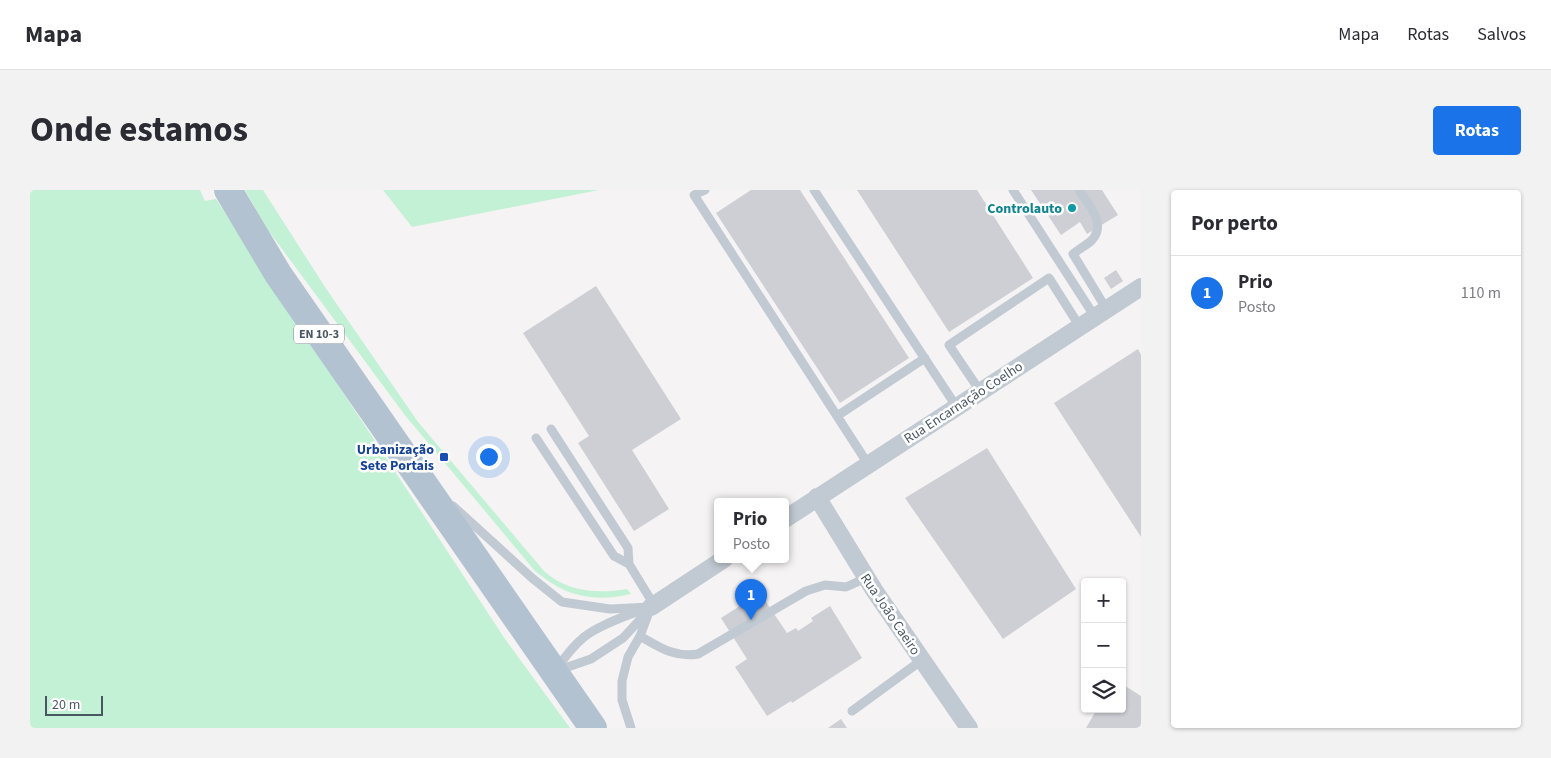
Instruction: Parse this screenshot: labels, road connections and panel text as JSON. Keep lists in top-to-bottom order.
{
  "streets": {
    "main road": ["EN 10-3"],
    "street": ["Rua Encarnação Coelho", "Rua João Caeiro"]
  },
  "crossings": [
    ["Rua Encarnação Coelho", "Rua João Caeiro"]
  ],
  "places": {
    "other": ["Controlauto"],
    "transit": ["Urbanização Sete Portais"]
  },
  "scale_bar": "20 m",
  "page": {
    "header": "Mapa",
    "nav": ["Mapa", "Rotas", "Salvos"],
    "title": "Onde estamos",
    "buttons": "Rotas",
    "heading": "Por perto",
    "list": [
      {
        "mark": "1",
        "name": "Prio",
        "note": "Posto",
        "value": "110 m"
      }
    ],
    "popup": ["Prio", "Posto"],
    "map_buttons": ["+", "−"],
    "pins": "1",
    "scale": "20 m"
  }
}
